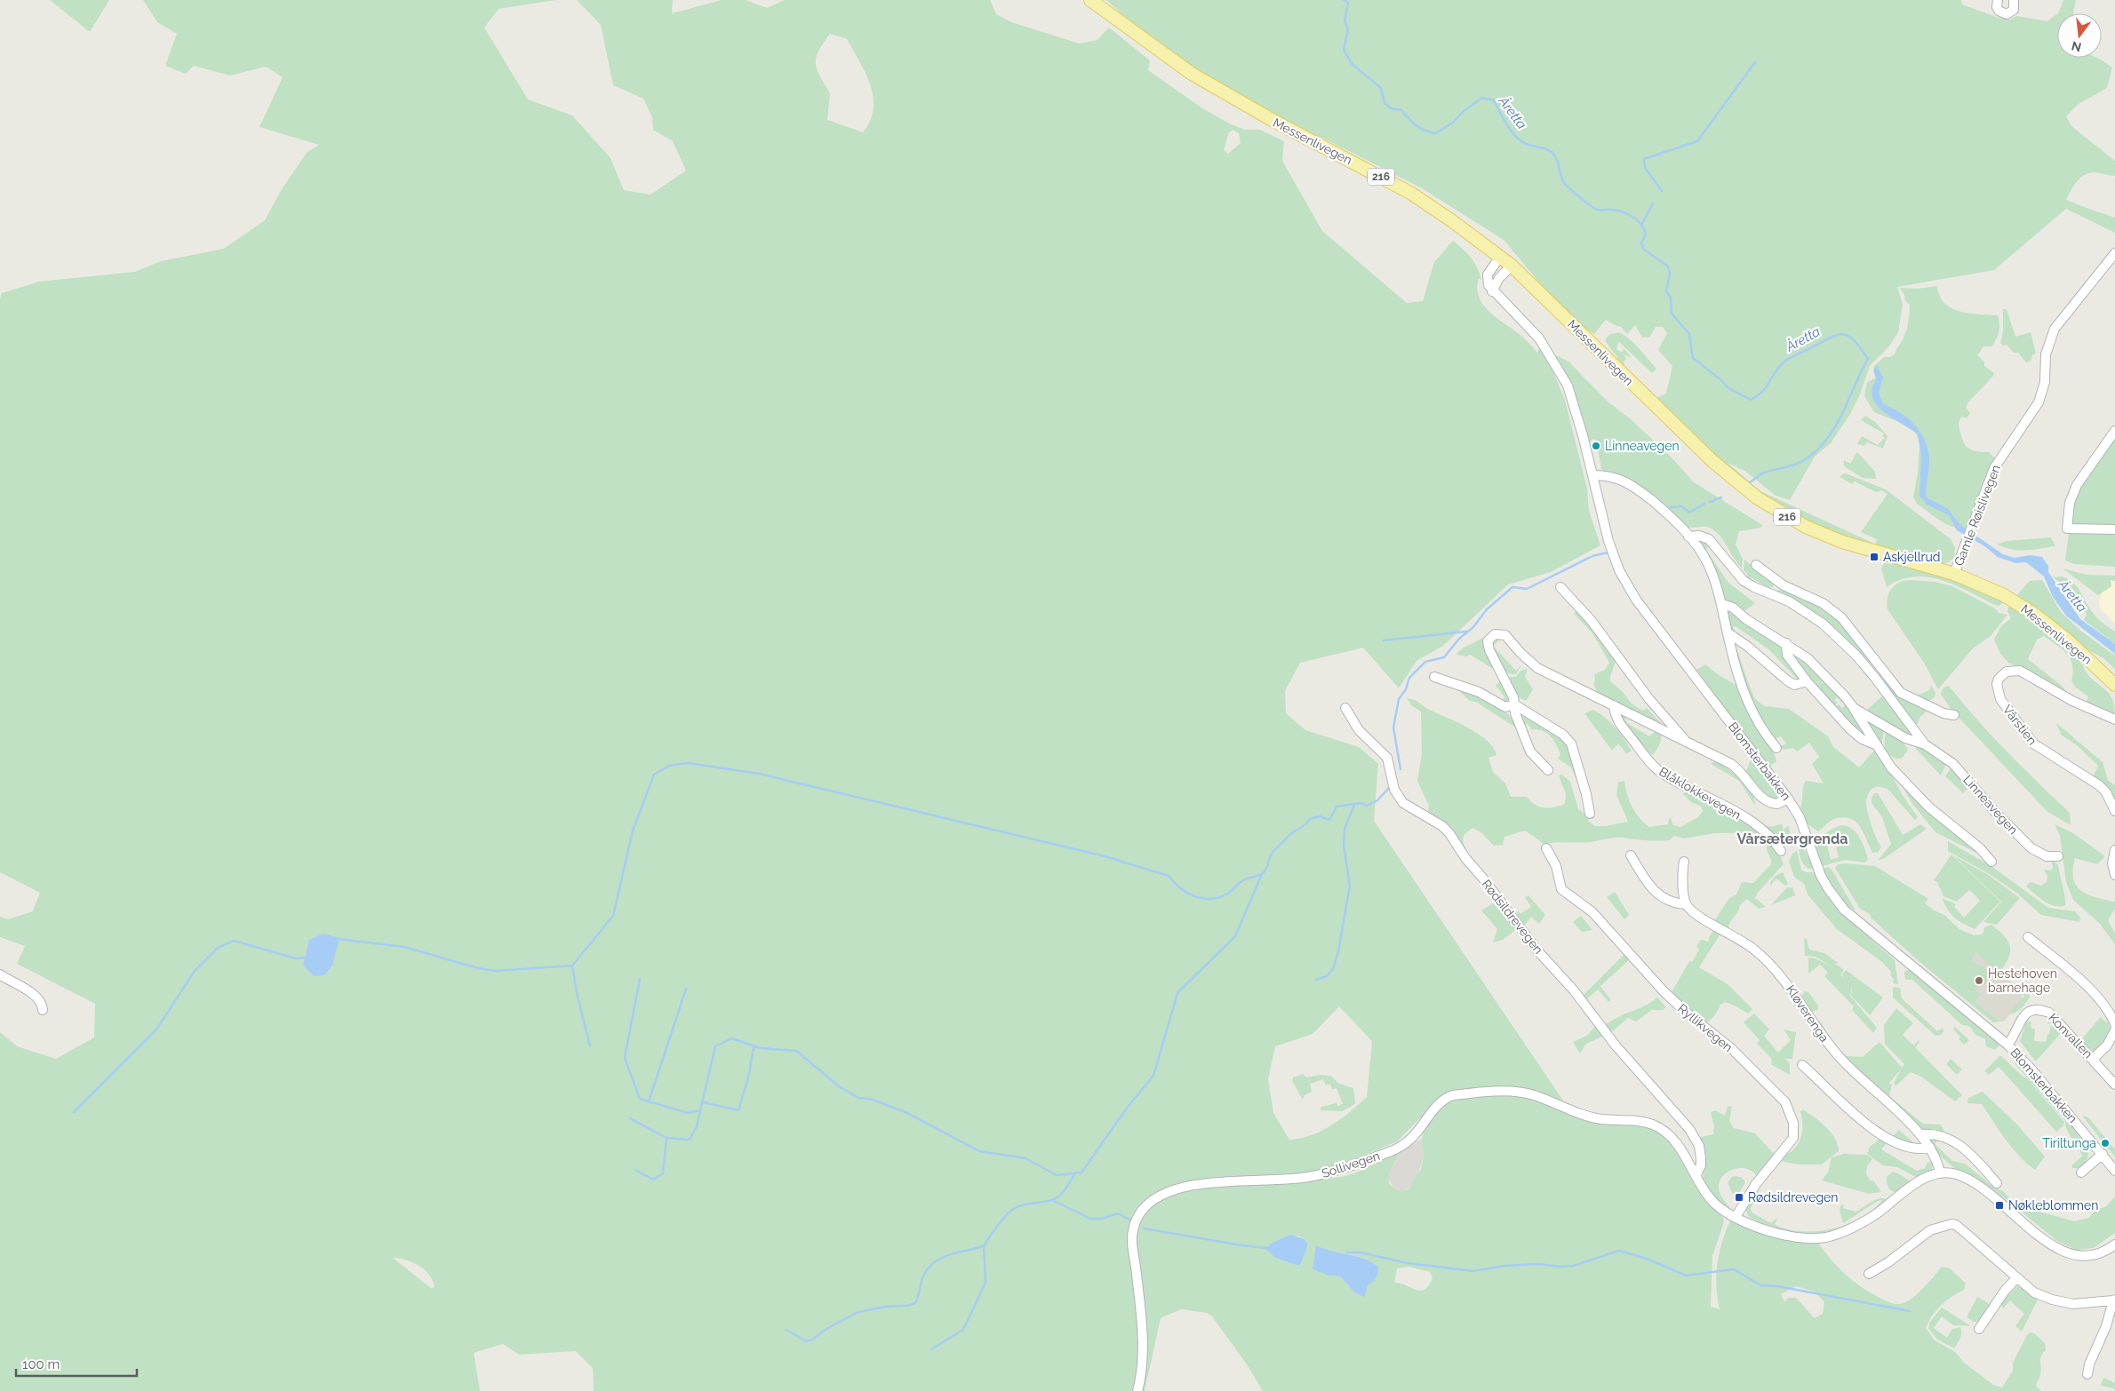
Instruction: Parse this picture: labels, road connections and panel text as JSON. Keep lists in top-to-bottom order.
{
  "streets": {
    "main road": ["Messenlivegen", "216"],
    "street": [
      "Gamle Røislivegen",
      "Vårstien",
      "Blomsterbakken",
      "Blåklokkevegen",
      "Linneavegen",
      "Rødsildrevegen",
      "Kløverenga",
      "Ryllikvegen",
      "Konvallen",
      "Sollivegen"
    ]
  },
  "crossings": [
    ["Messenlivegen", "Gamle Røislivegen"],
    ["Blomsterbakken", "Konvallen"],
    ["Rødsildrevegen", "Sollivegen"]
  ],
  "districts": ["Vårsætergrenda"],
  "water": ["Åretta"],
  "places": {
    "other": ["Linneavegen", "Hestehoven barnehage", "Tiriltunga"],
    "transit": ["Askjellrud", "Rødsildrevegen", "Nøkleblommen"]
  },
  "scale_bar": "100 m",
  "north": "bottom"
}
